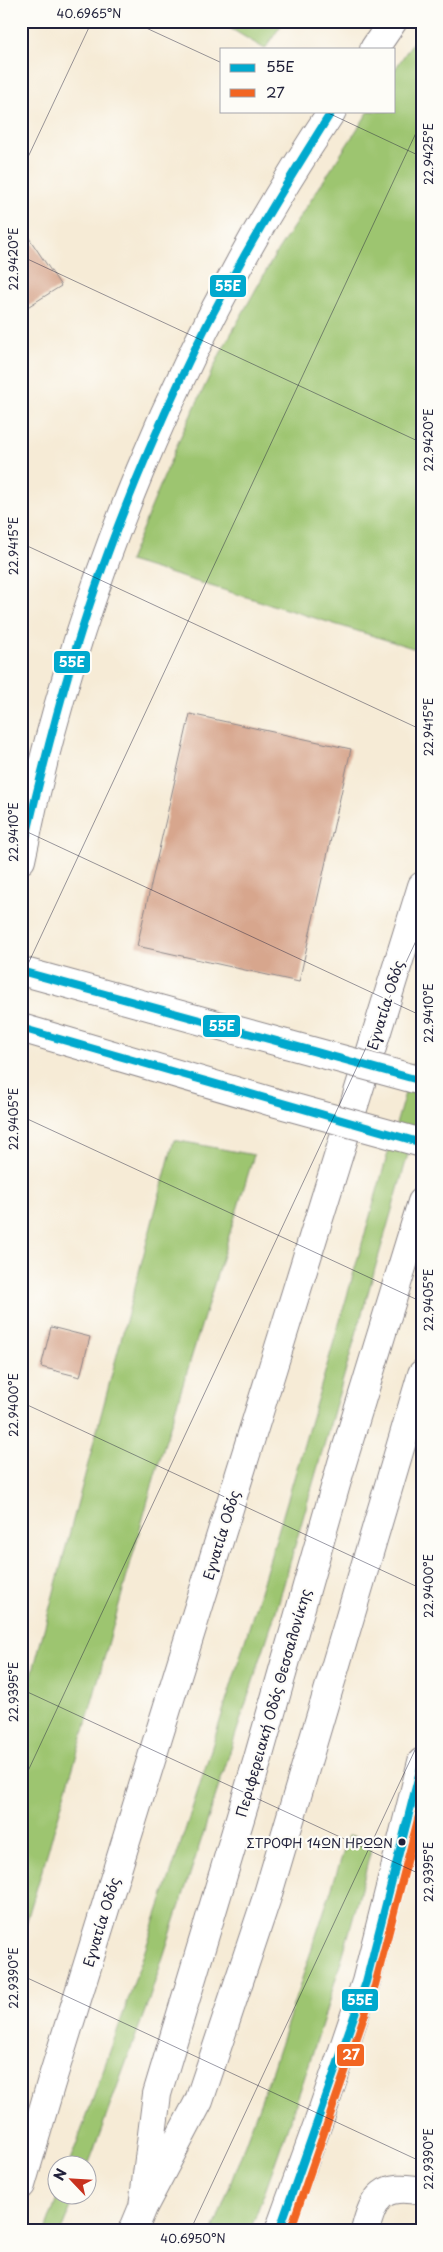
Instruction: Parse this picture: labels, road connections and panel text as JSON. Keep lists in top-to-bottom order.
{
  "streets": {
    "main road": ["Εγνατία Οδός", "Περιφερειακή Οδός Θεσσαλονίκης"]
  },
  "places": ["ΣΤΡΟΦΗ 14ΩΝ ΗΡΩΩΝ"],
  "lines": ["transit line 55Ε", "transit line 27"],
  "legend": ["55Ε", "27"],
  "north": "top left",
  "coordinates": [
    "40.6965°N",
    "22.9425°E",
    "22.9420°E",
    "22.9415°E",
    "22.9410°E",
    "22.9405°E",
    "22.9400°E",
    "22.9395°E",
    "22.9390°E",
    "40.6950°N"
  ]
}
